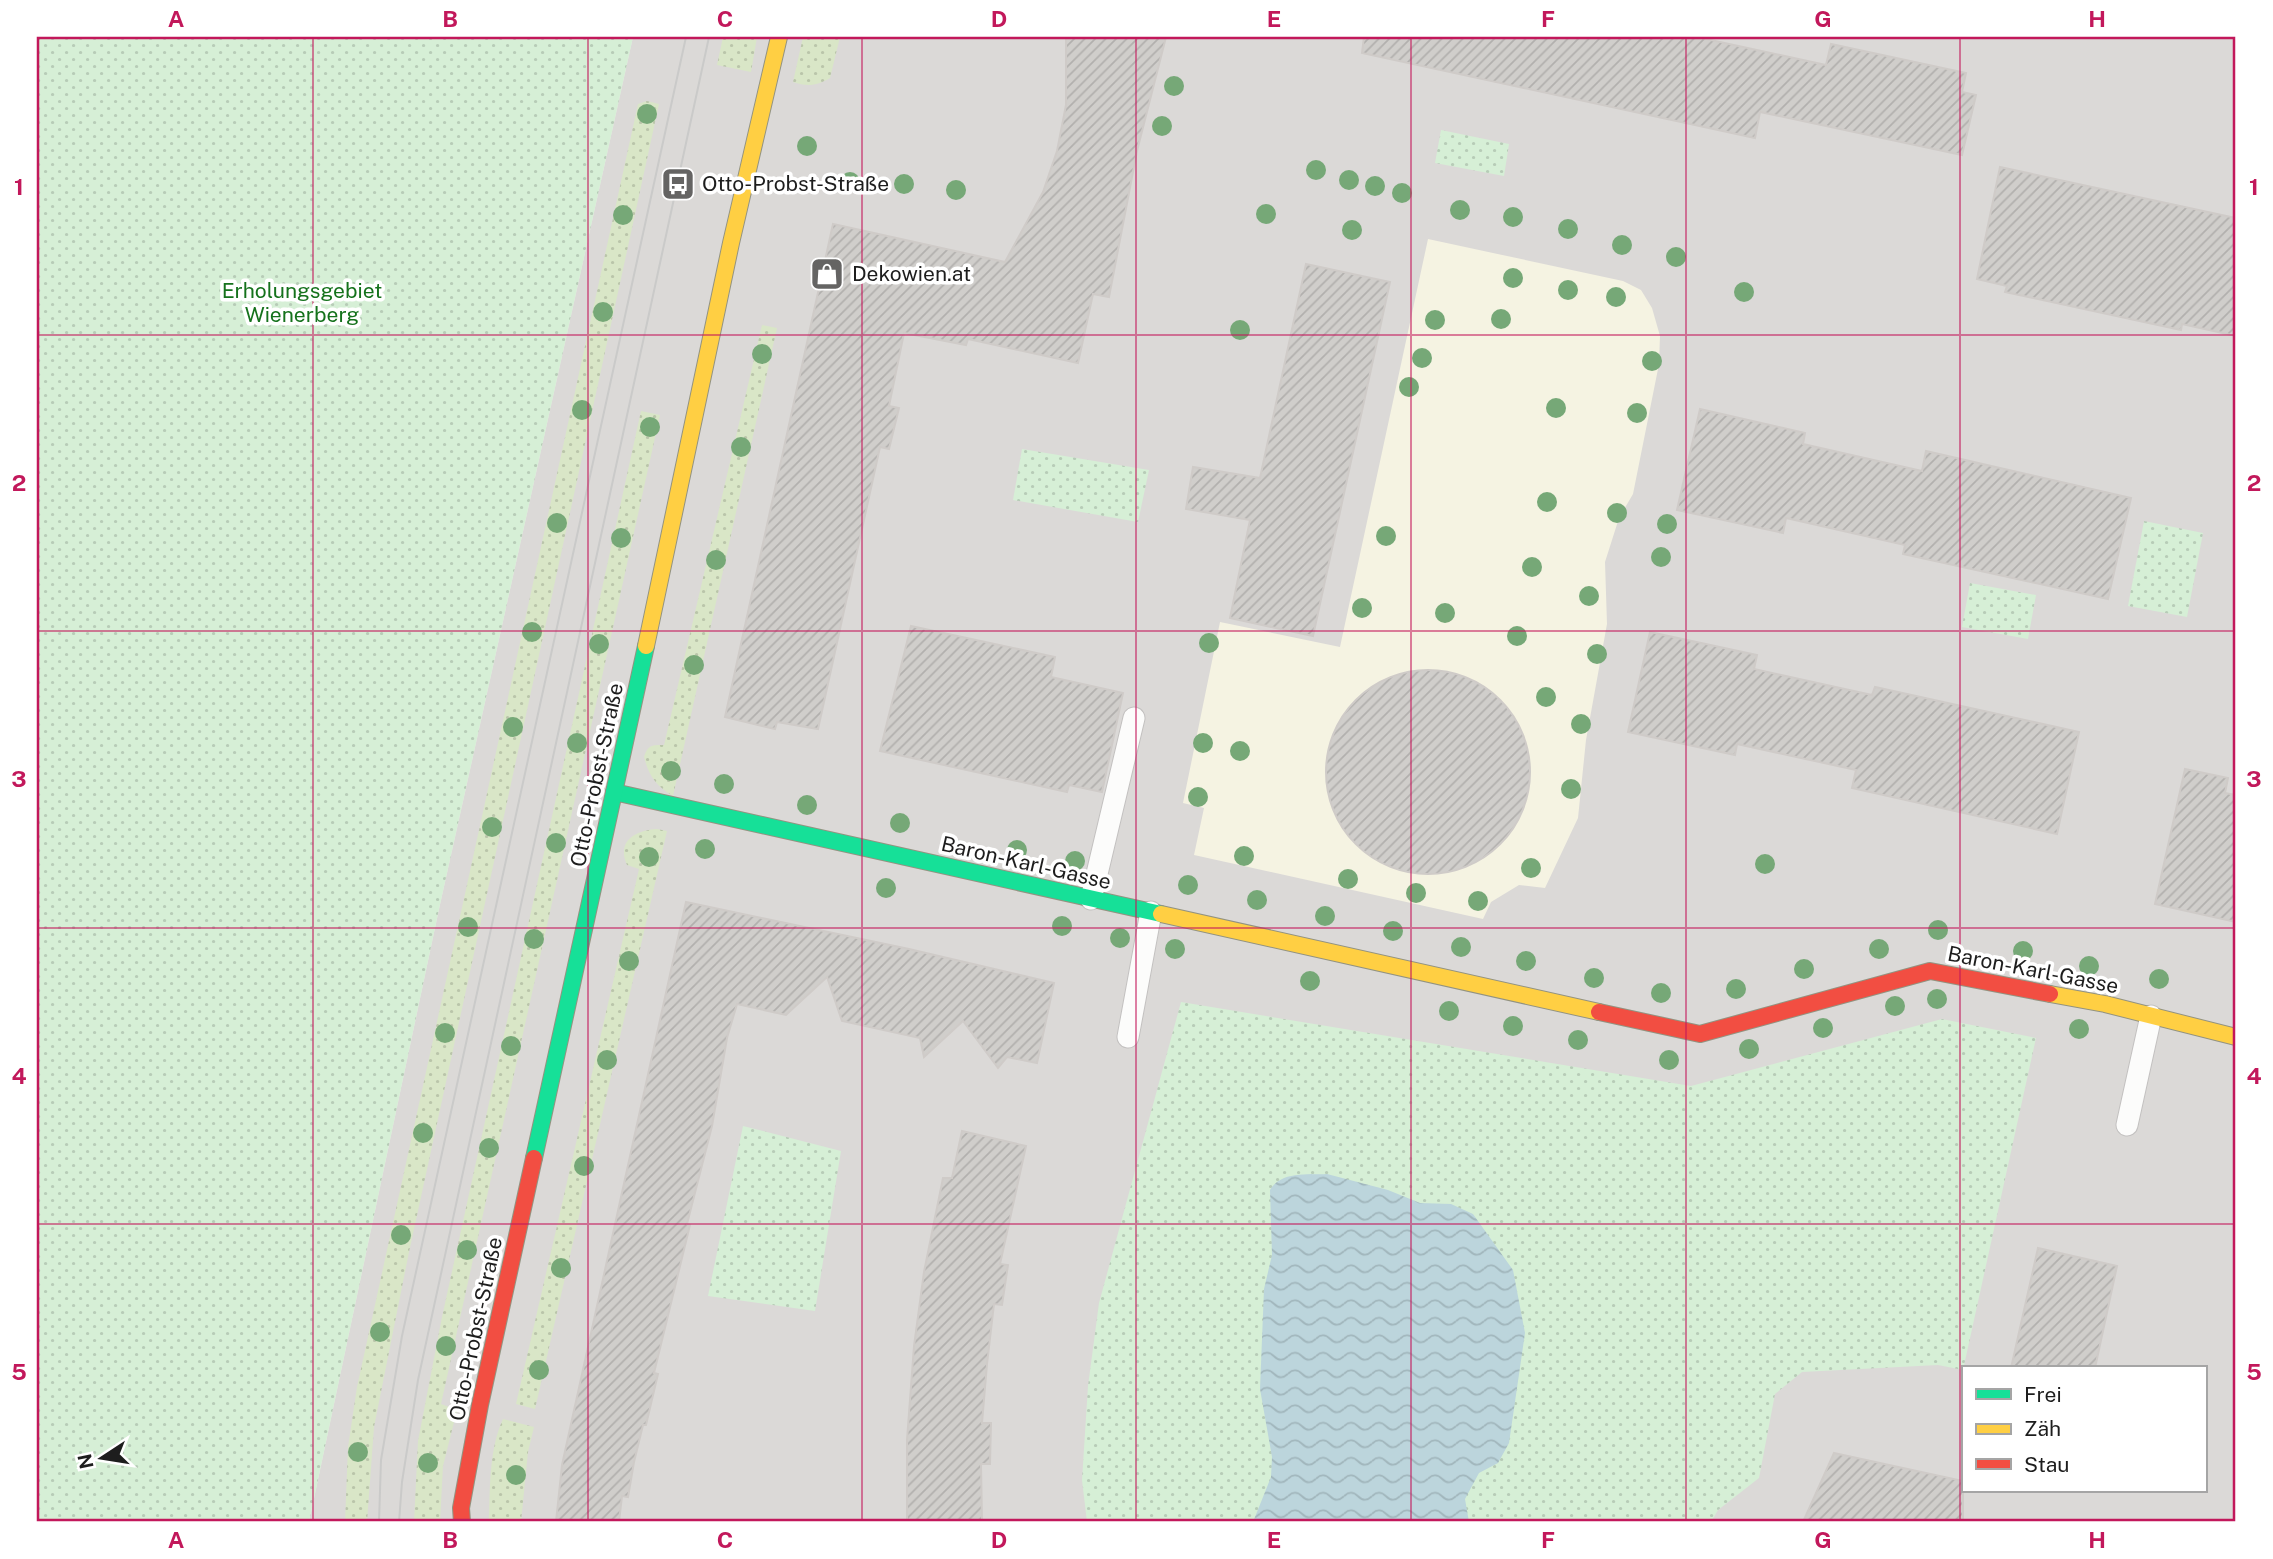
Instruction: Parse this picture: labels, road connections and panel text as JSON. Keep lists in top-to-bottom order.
{
  "streets": {
    "street": ["Otto-Probst-Straße", "Baron-Karl-Gasse"]
  },
  "crossings": [
    ["Otto-Probst-Straße", "Baron-Karl-Gasse"]
  ],
  "parks": ["Erholungsgebiet Wienerberg"],
  "places": {
    "bus stop": ["Otto-Probst-Straße"],
    "shop": ["Dekowien.at"]
  },
  "legend": ["Frei", "Zäh", "Stau"],
  "north": "left",
  "grid": {
    "columns": [
      "A",
      "B",
      "C",
      "D",
      "E",
      "F",
      "G",
      "H"
    ],
    "rows": [
      "1",
      "2",
      "3",
      "4",
      "5"
    ]
  }
}
